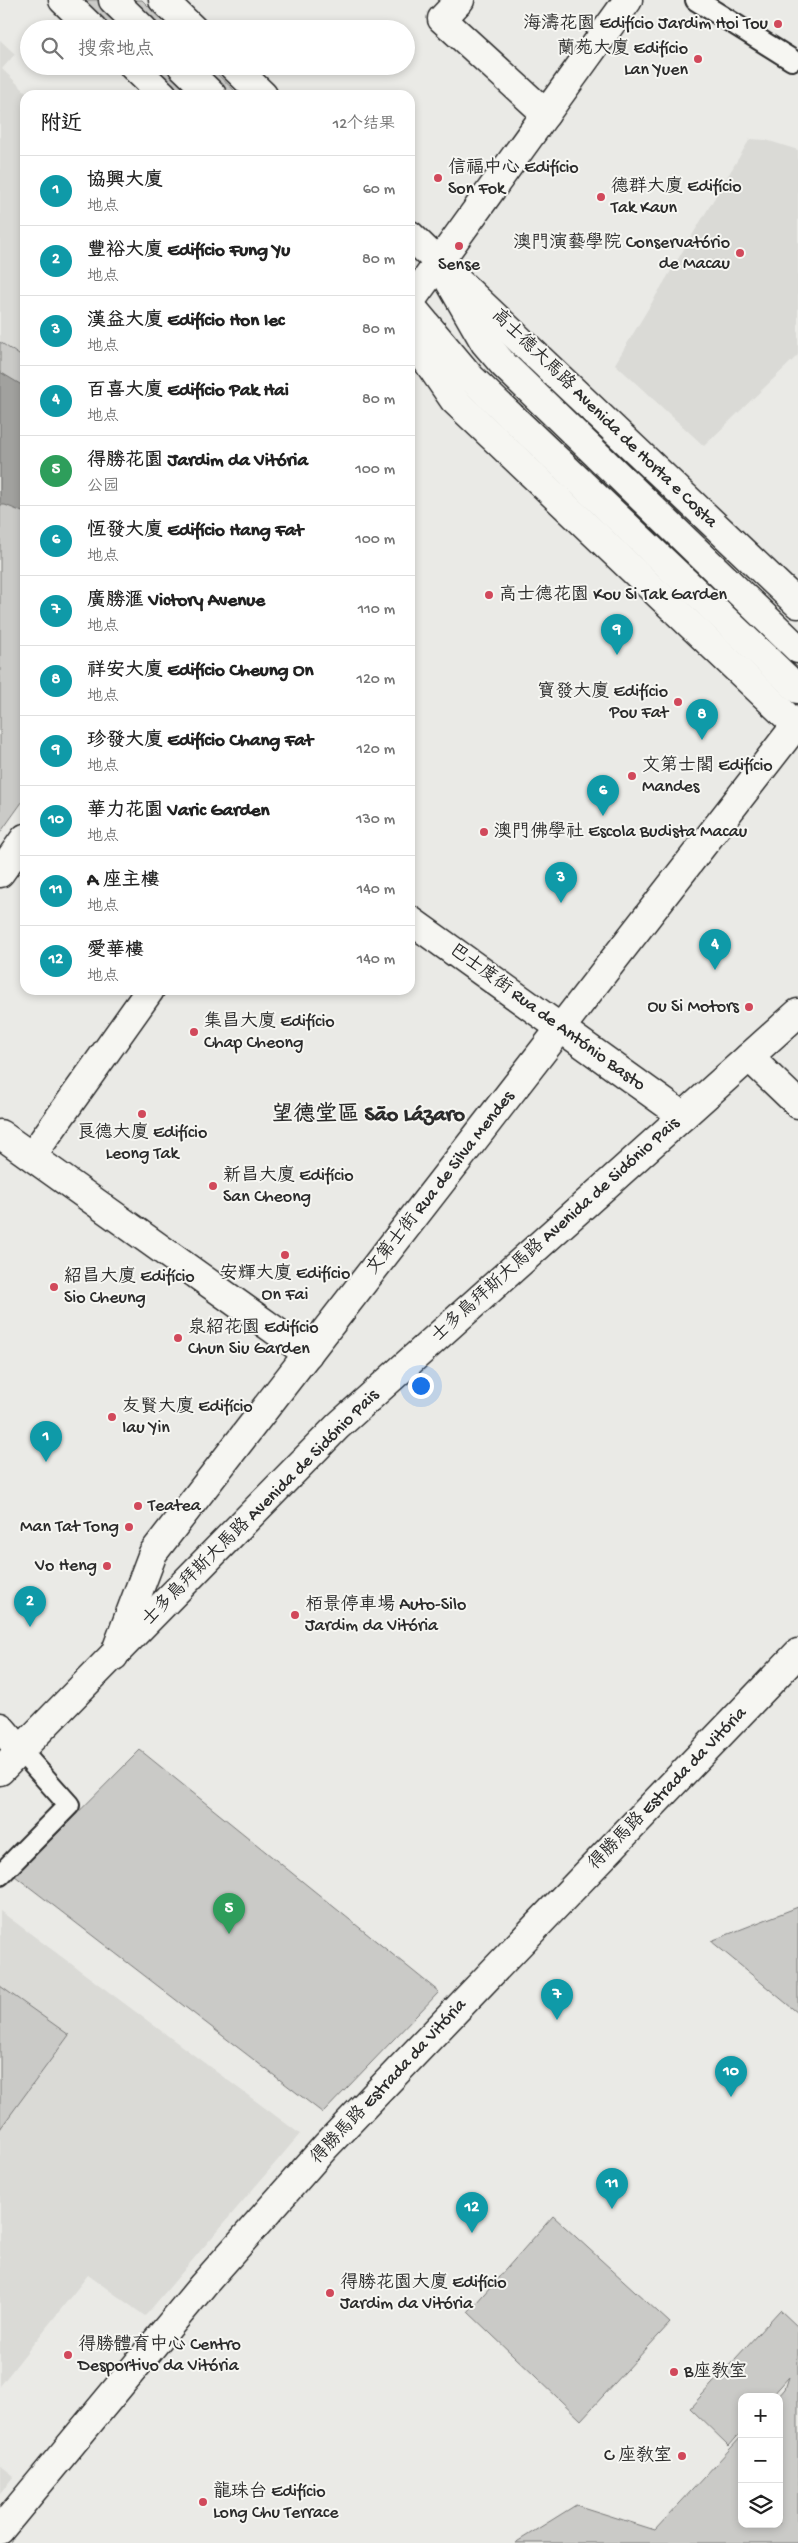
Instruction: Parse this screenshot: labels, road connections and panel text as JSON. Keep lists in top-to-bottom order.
{
  "streets": {
    "main road": [
      "高士德大馬路 Avenida de Horta e Costa",
      "巴士度街 Rua de António Basto",
      "文第士街 Rua de Silva Mendes",
      "士多鳥拜斯大馬路 Avenida de Sidónio Pais",
      "得勝馬路 Estrada da Vitória"
    ]
  },
  "crossings": [
    ["巴士度街 Rua de António Basto", "文第士街 Rua de Silva Mendes"],
    ["巴士度街 Rua de António Basto", "士多鳥拜斯大馬路 Avenida de Sidónio Pais"],
    ["文第士街 Rua de Silva Mendes", "士多鳥拜斯大馬路 Avenida de Sidónio Pais"]
  ],
  "districts": ["望德堂區 São Lázaro"],
  "places": [
    "海濤花園 Edifício Jardim Hoi Tou",
    "蘭苑大廈 Edifício Lan Yuen",
    "信福中心 Edifício Son Fok",
    "德群大廈 Edifício Tak Kaun",
    "Sense",
    "澳門演藝學院 Conservatório de Macau",
    "高士德花園 Kou Si Tak Garden",
    "寶發大廈 Edifício Pou Fat",
    "文第士閣 Edifício Mandes",
    "澳門佛學社 Escola Budista Macau",
    "Ou Si Motors",
    "集昌大廈 Edifício Chap Cheong",
    "良德大廈 Edifício Leong Tak",
    "新昌大廈 Edifício San Cheong",
    "安輝大廈 Edifício On Fai",
    "紹昌大廈 Edifício Sio Cheung",
    "泉紹花園 Edifício Chun Siu Garden",
    "友賢大廈 Edifício Iau Yin",
    "Teatea",
    "Man Tat Tong",
    "Vo Heng",
    "栢景停車場 Auto-Silo Jardim da Vitória",
    "得勝花園大廈 Edifício Jardim da Vitória",
    "得勝體育中心 Centro Desportivo da Vitória",
    "B座教室",
    "C 座教室",
    "龍珠台 Edifício Long Chu Terrace"
  ],
  "page": {
    "search": "搜索地点",
    "heading": ["附近", "12个结果"],
    "list": [
      {
        "mark": "1",
        "name": "協興大廈",
        "note": "地点",
        "value": "60 m"
      },
      {
        "mark": "2",
        "name": "豐裕大廈 Edifício Fung Yu",
        "note": "地点",
        "value": "80 m"
      },
      {
        "mark": "3",
        "name": "漢益大廈 Edifício Hon Iec",
        "note": "地点",
        "value": "80 m"
      },
      {
        "mark": "4",
        "name": "百喜大廈 Edifício Pak Hai",
        "note": "地点",
        "value": "80 m"
      },
      {
        "mark": "5",
        "name": "得勝花園 Jardim da Vitória",
        "note": "公园",
        "value": "100 m"
      },
      {
        "mark": "6",
        "name": "恆發大廈 Edifício Hang Fat",
        "note": "地点",
        "value": "100 m"
      },
      {
        "mark": "7",
        "name": "廣勝滙 Victory Avenue",
        "note": "地点",
        "value": "110 m"
      },
      {
        "mark": "8",
        "name": "祥安大廈 Edifício Cheung On",
        "note": "地点",
        "value": "120 m"
      },
      {
        "mark": "9",
        "name": "珍發大廈 Edifício Chang Fat",
        "note": "地点",
        "value": "120 m"
      },
      {
        "mark": "10",
        "name": "華力花園 Varic Garden",
        "note": "地点",
        "value": "130 m"
      },
      {
        "mark": "11",
        "name": "A 座主樓",
        "note": "地点",
        "value": "140 m"
      },
      {
        "mark": "12",
        "name": "愛華樓",
        "note": "地点",
        "value": "140 m"
      }
    ],
    "pins": [
      "9",
      "8",
      "6",
      "3",
      "4",
      "1",
      "2",
      "5",
      "7",
      "10",
      "11",
      "12"
    ],
    "map_buttons": ["+", "−"]
  }
}
